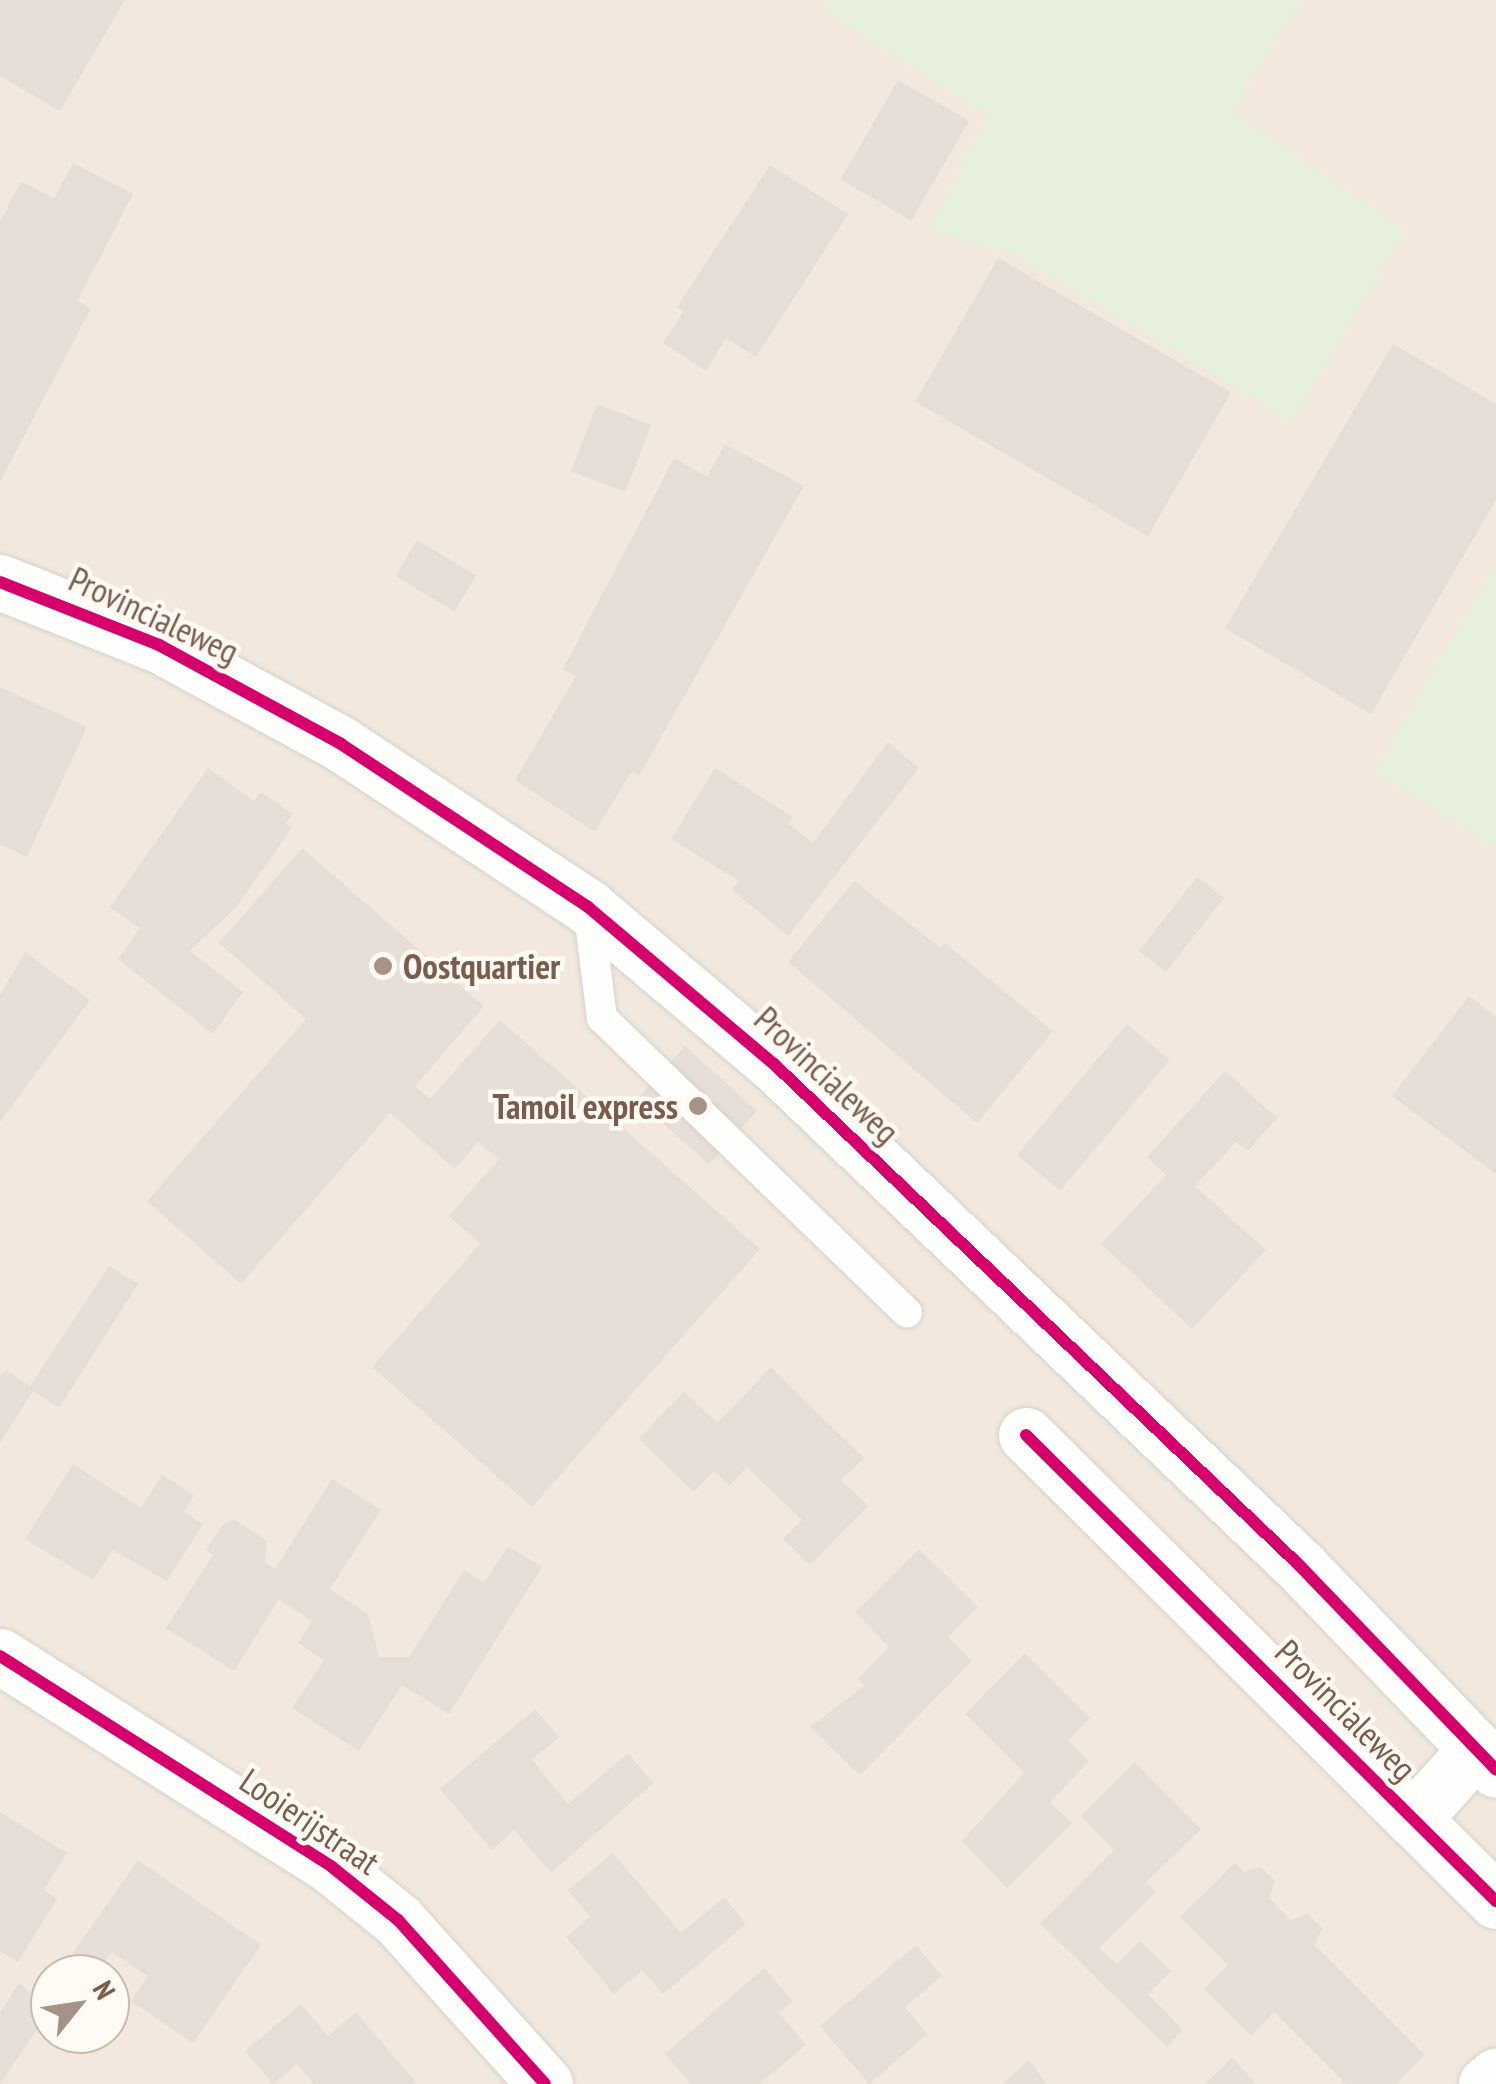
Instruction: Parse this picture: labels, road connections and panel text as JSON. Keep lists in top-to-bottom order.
{
  "streets": {
    "street": ["Provincialeweg", "Looierijstraat"]
  },
  "places": ["Oostquartier", "Tamoil express"],
  "north": "top right"
}
